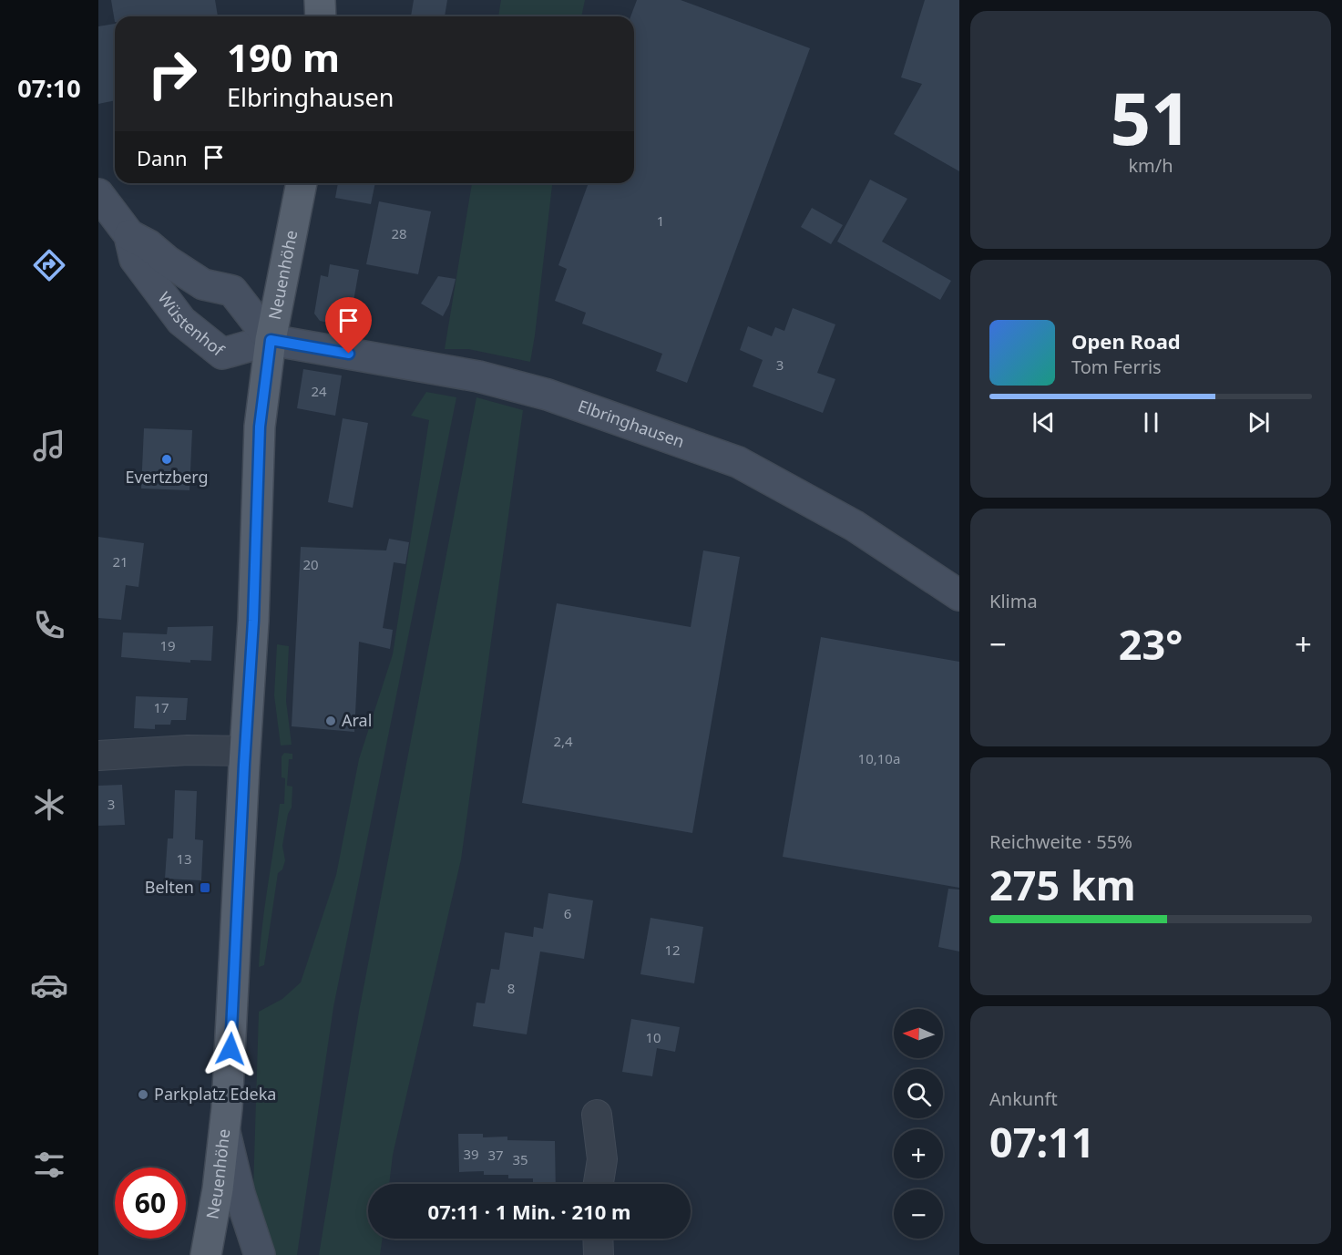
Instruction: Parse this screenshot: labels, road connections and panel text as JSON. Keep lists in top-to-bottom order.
{
  "streets": {
    "main road": ["Neuenhöhe"],
    "street": ["Wüstenhof", "Elbringhausen"]
  },
  "crossings": [
    ["Neuenhöhe", "Wüstenhof"],
    ["Neuenhöhe", "Elbringhausen"],
    ["Wüstenhof", "Elbringhausen"]
  ],
  "places": {
    "other": ["Evertzberg", "Aral", "Parkplatz Edeka"],
    "transit": ["Belten"]
  },
  "house_numbers": [
    "1",
    "28",
    "3",
    "24",
    "21",
    "20",
    "19",
    "17",
    "2,4",
    "10,10a",
    "3",
    "13",
    "6",
    "12",
    "8",
    "10",
    "39",
    "37",
    "35"
  ],
  "north": "left",
  "page": {
    "tabs": "07:10",
    "tile": [
      ["51", "km/h"],
      "Klima",
      ["Reichweite · 55%", "275 km"],
      ["Ankunft", "07:11"]
    ],
    "turn": ["190 m", "Elbringhausen"],
    "then": "Dann",
    "song": ["Open Road", "Tom Ferris"],
    "heat": ["−", "23°", "+"],
    "map_buttons": ["+", "−"],
    "limit": "60",
    "trip": "07:11 · 1 Min. · 210 m"
  }
}
